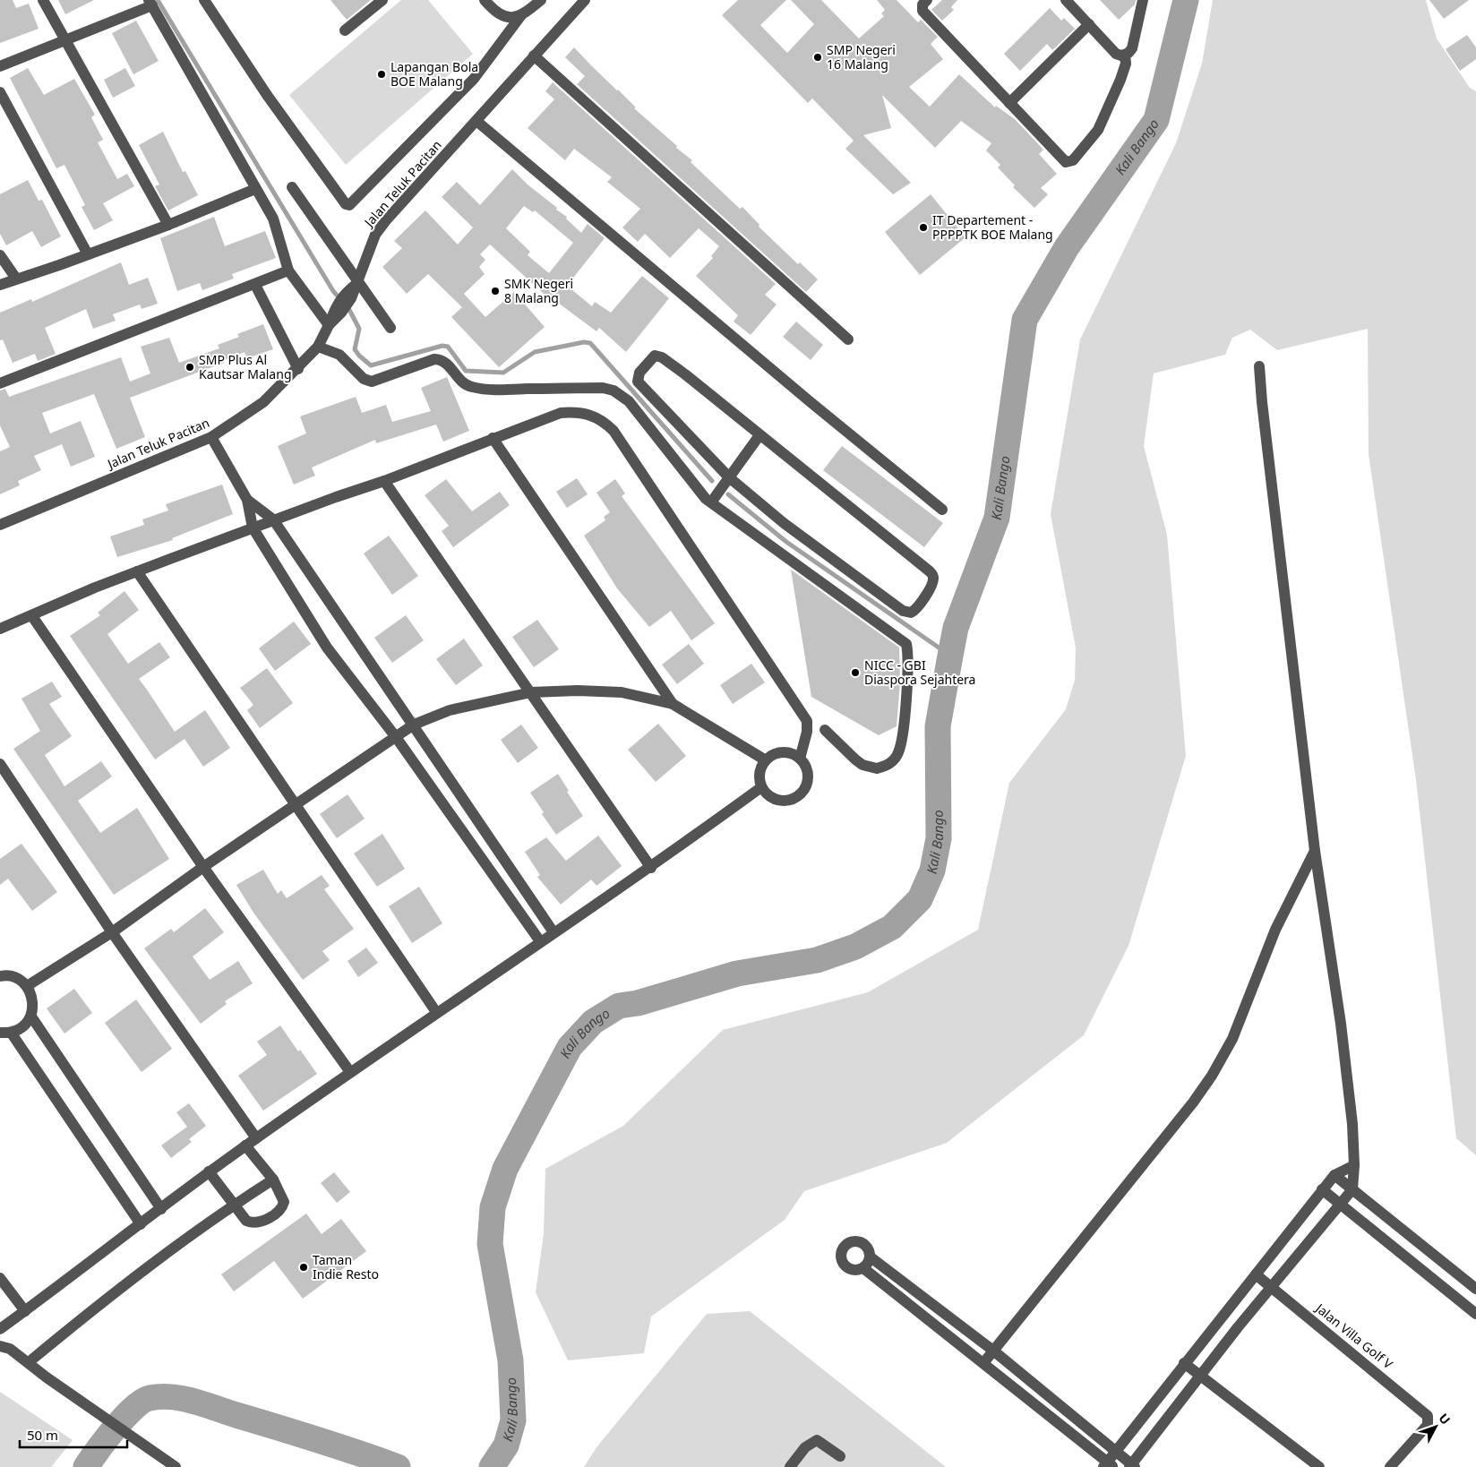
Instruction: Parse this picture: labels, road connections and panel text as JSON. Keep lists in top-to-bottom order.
{
  "streets": {
    "street": ["Jalan Teluk Pacitan", "Jalan Villa Golf V"]
  },
  "water": ["Kali Bango"],
  "places": [
    "SMP Negeri 16 Malang",
    "Lapangan Bola BOE Malang",
    "IT Departement - PPPPTK BOE Malang",
    "SMK Negeri 8 Malang",
    "SMP Plus Al Kautsar Malang",
    "NICC - GBI Diaspora Sejahtera",
    "Taman Indie Resto"
  ],
  "scale_bar": "50 m",
  "north": "top right"
}
